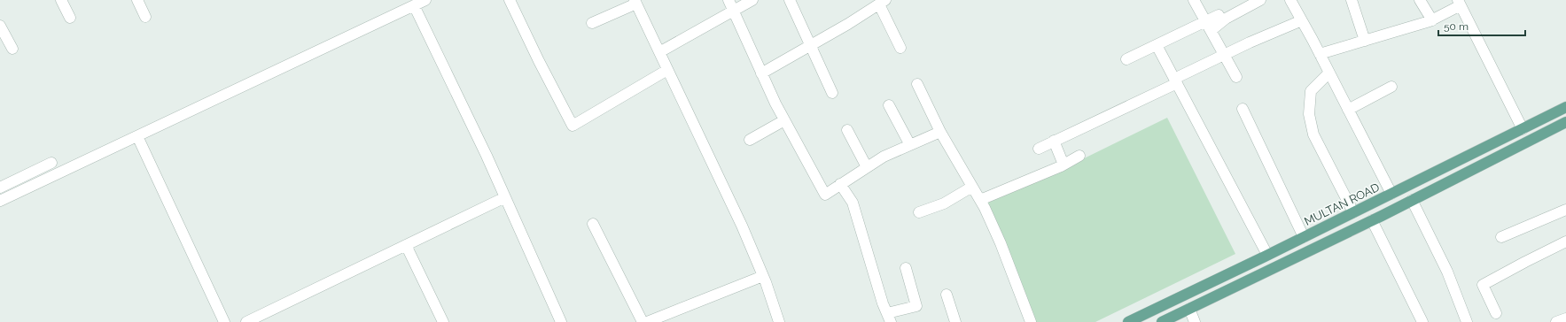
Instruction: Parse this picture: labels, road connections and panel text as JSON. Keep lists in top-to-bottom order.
{
  "streets": {
    "main road": ["MULTAN ROAD"]
  },
  "scale_bar": "50 m"
}
